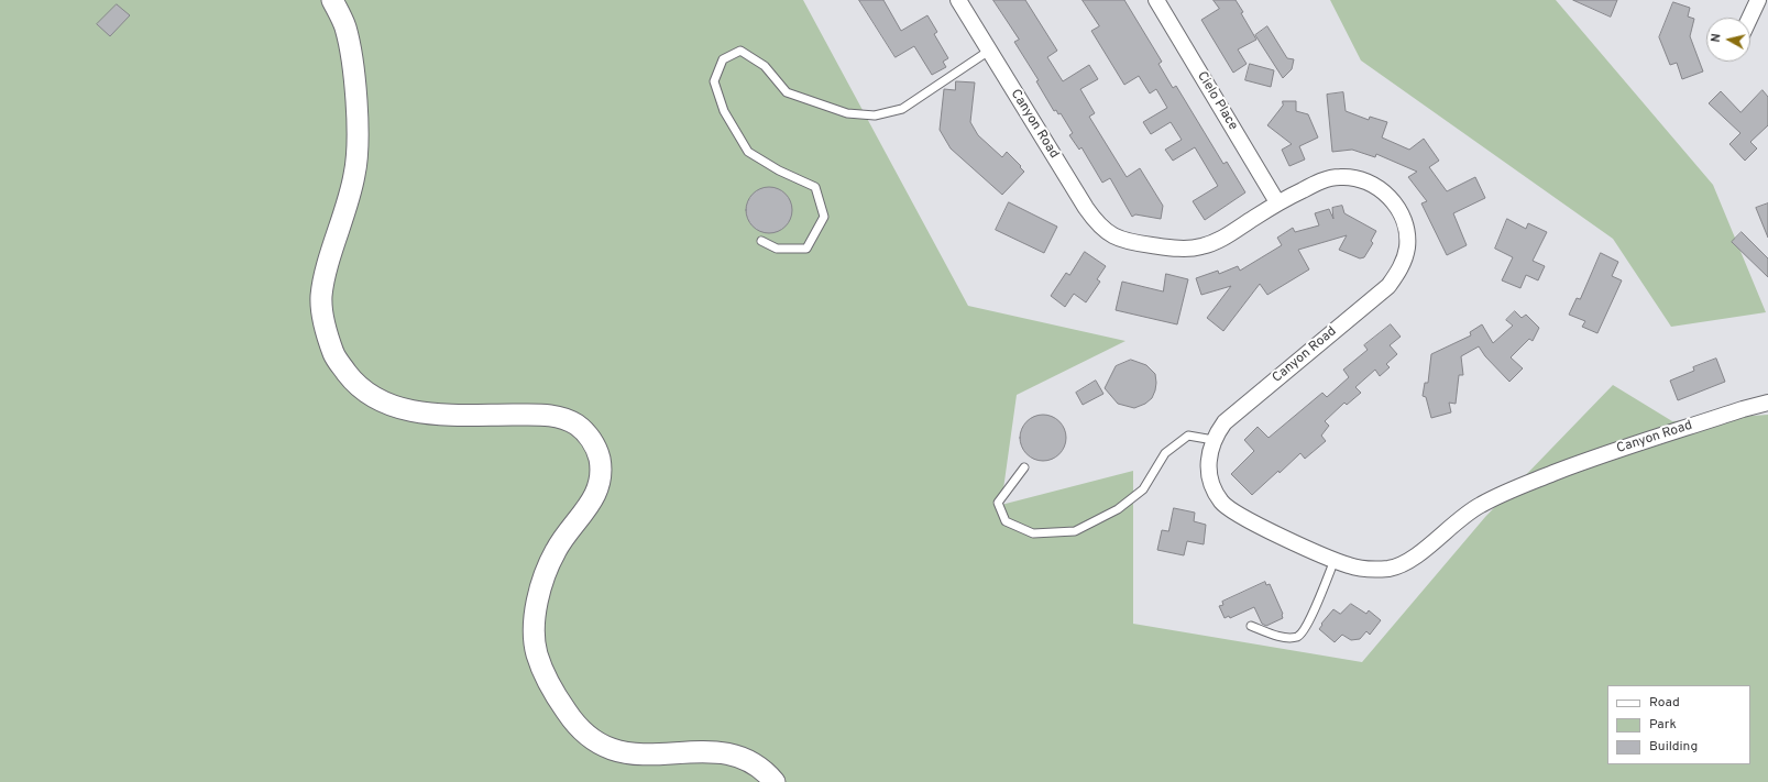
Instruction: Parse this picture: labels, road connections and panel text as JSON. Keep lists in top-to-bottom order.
{
  "streets": {
    "street": ["Cielo Place", "Canyon Road"]
  },
  "crossings": [
    ["Cielo Place", "Canyon Road"]
  ],
  "legend": ["Road", "Park", "Building"],
  "north": "left"
}
